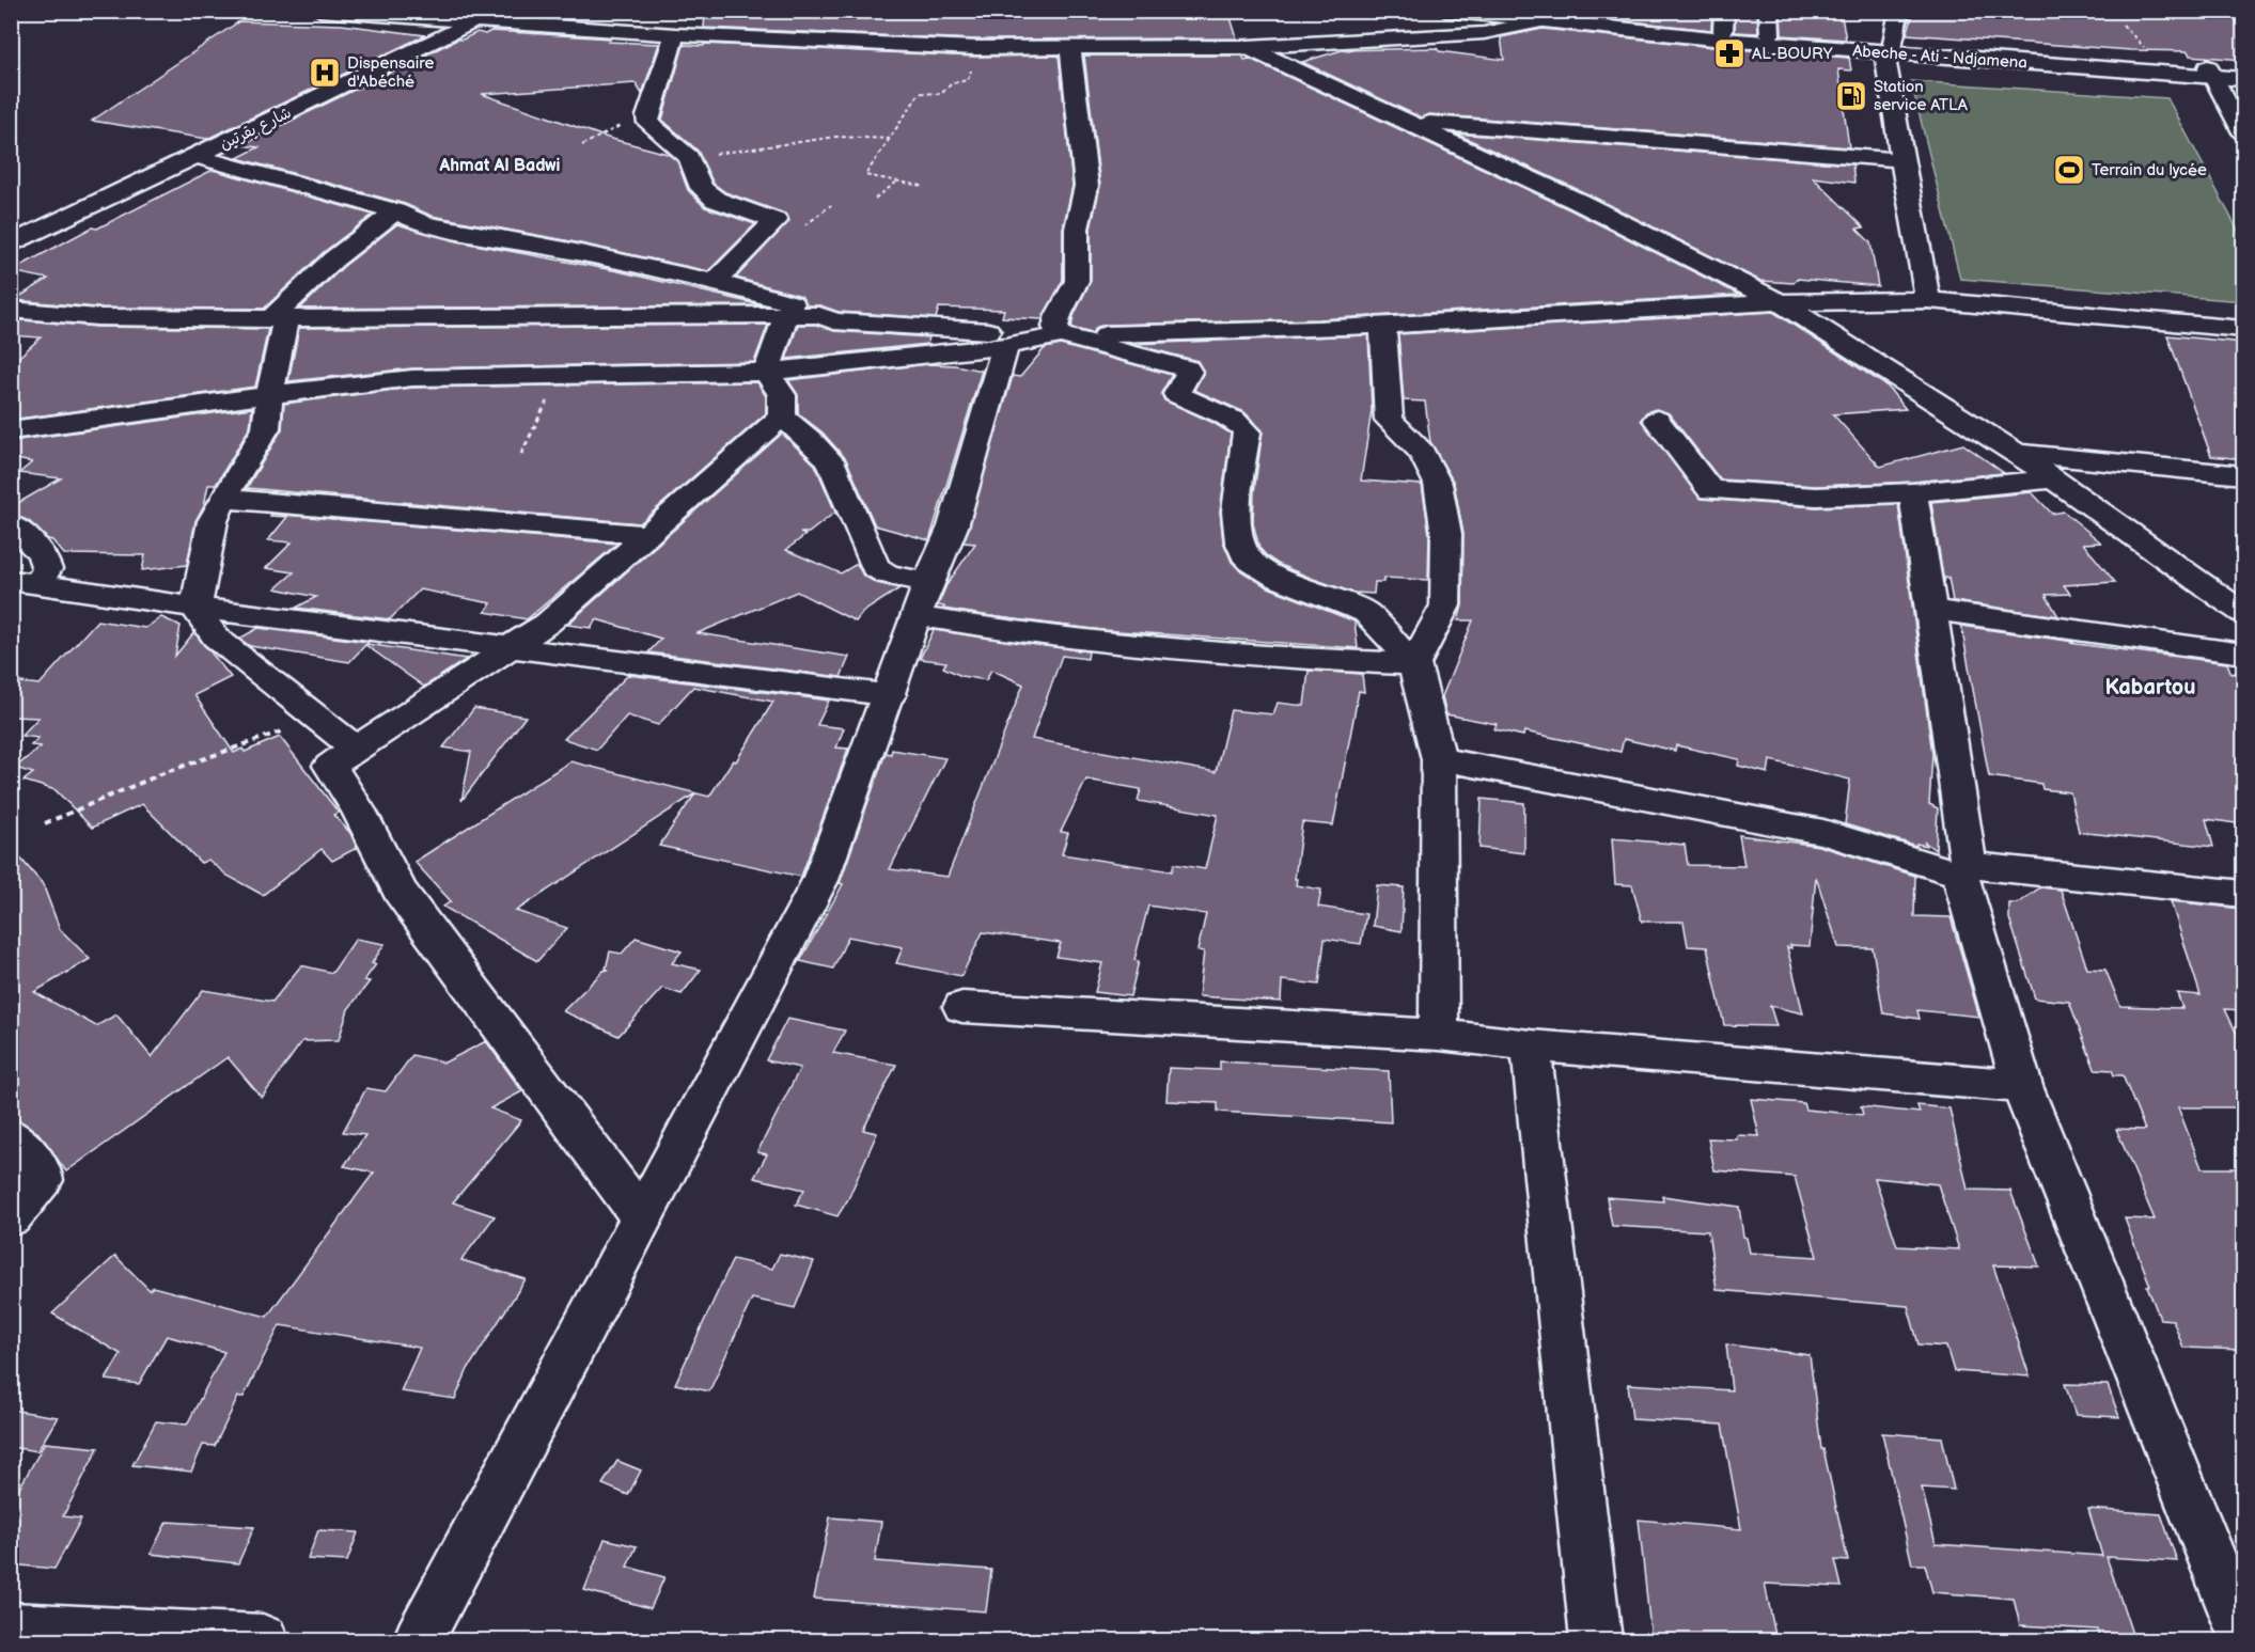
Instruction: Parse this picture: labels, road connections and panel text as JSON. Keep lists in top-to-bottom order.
{
  "streets": {
    "main road": ["Abeche - Ati - Ndjamena", "شارع بقرتين"]
  },
  "districts": ["Ahmat Al Badwi", "Kabartou"],
  "places": {
    "pharmacy": ["AL-BOURY"],
    "hospital": ["Dispensaire d'Abéché"],
    "fuel station": ["Station service ATLA"],
    "sports": ["Terrain du lycée"]
  }
}
